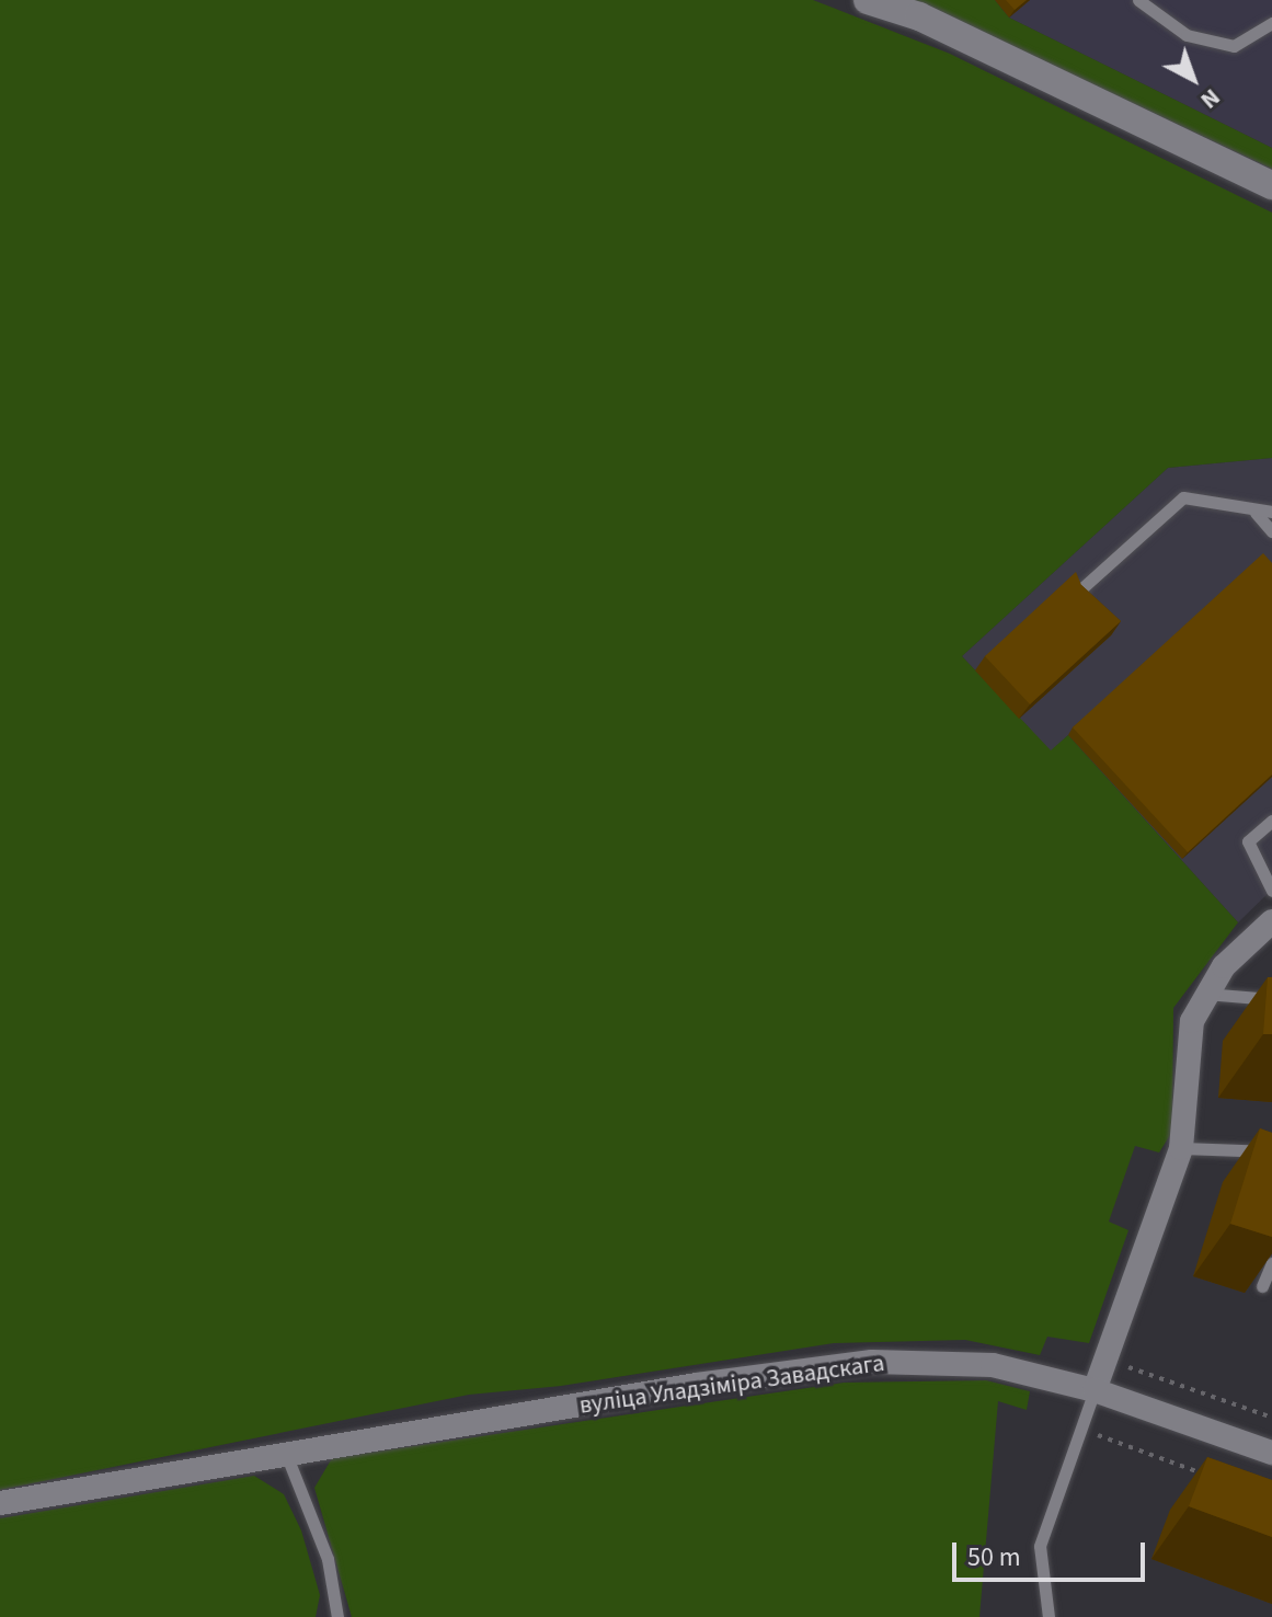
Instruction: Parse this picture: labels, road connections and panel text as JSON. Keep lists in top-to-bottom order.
{
  "streets": {
    "street": ["вуліца Уладзіміра Завадскага"]
  },
  "scale_bar": "50 m",
  "north": "bottom right"
}
